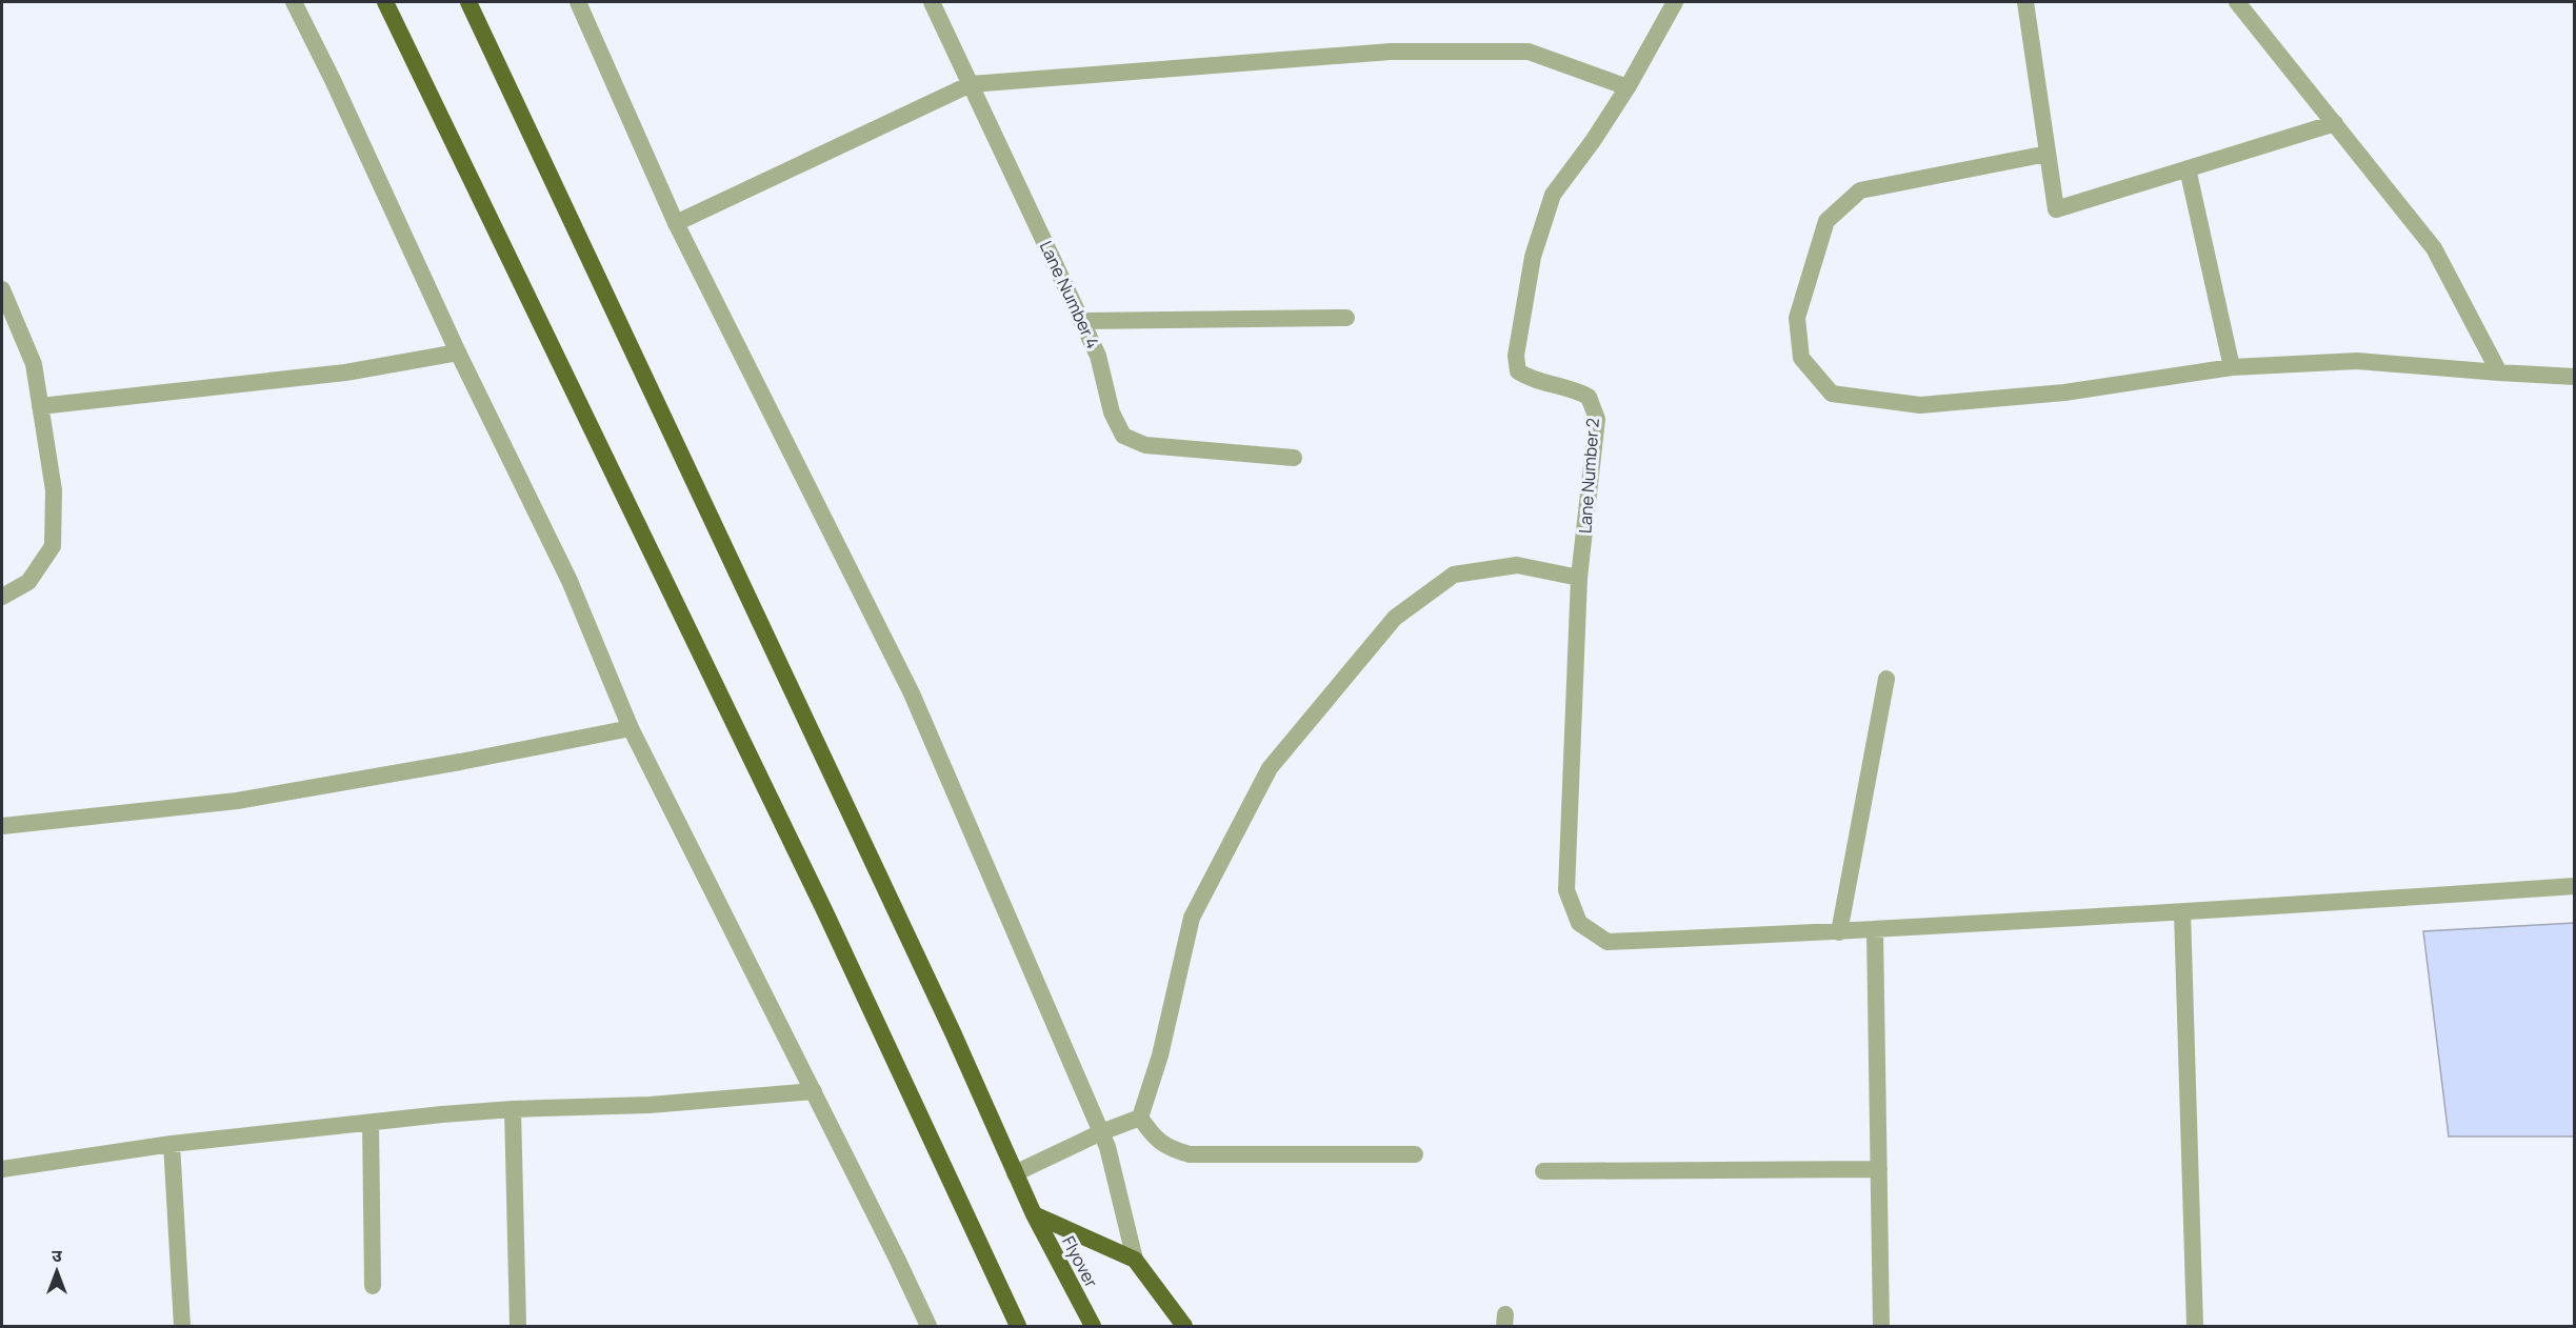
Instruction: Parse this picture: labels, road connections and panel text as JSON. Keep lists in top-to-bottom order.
{
  "streets": {
    "highway": ["Flyover"],
    "street": ["Lane Number 4", "Lane Number 2"]
  },
  "north": "top"
}
